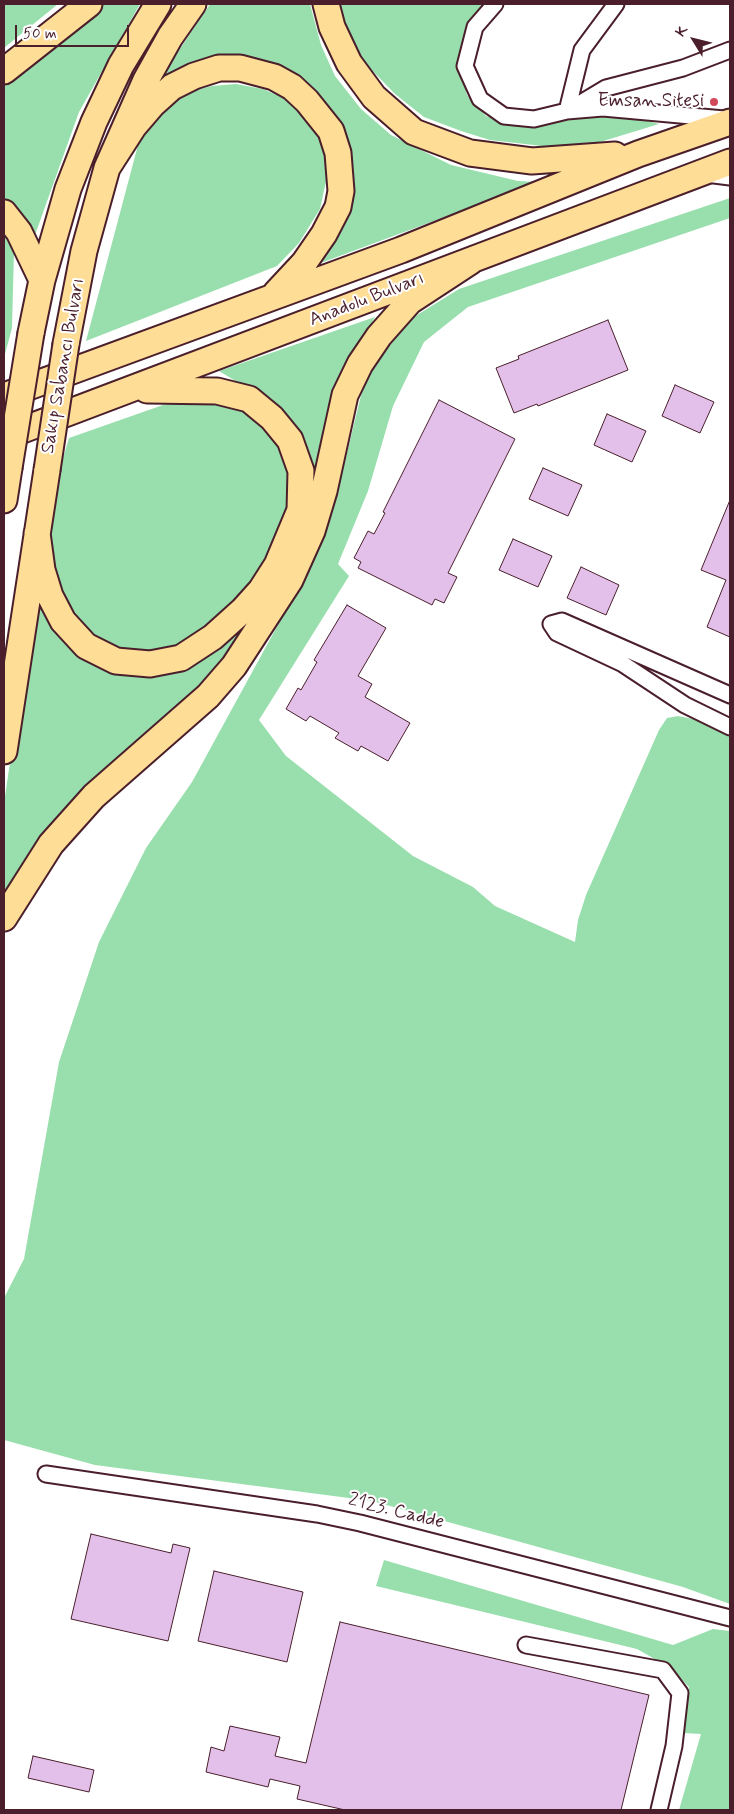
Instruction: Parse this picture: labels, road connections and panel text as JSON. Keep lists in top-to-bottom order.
{
  "streets": {
    "main road": ["Anadolu Bulvarı", "Sakıp Sabancı Bulvarı"],
    "street": ["2123. Cadde"]
  },
  "places": ["Emsan Sitesi"],
  "scale_bar": "50 m",
  "north": "top left"
}
